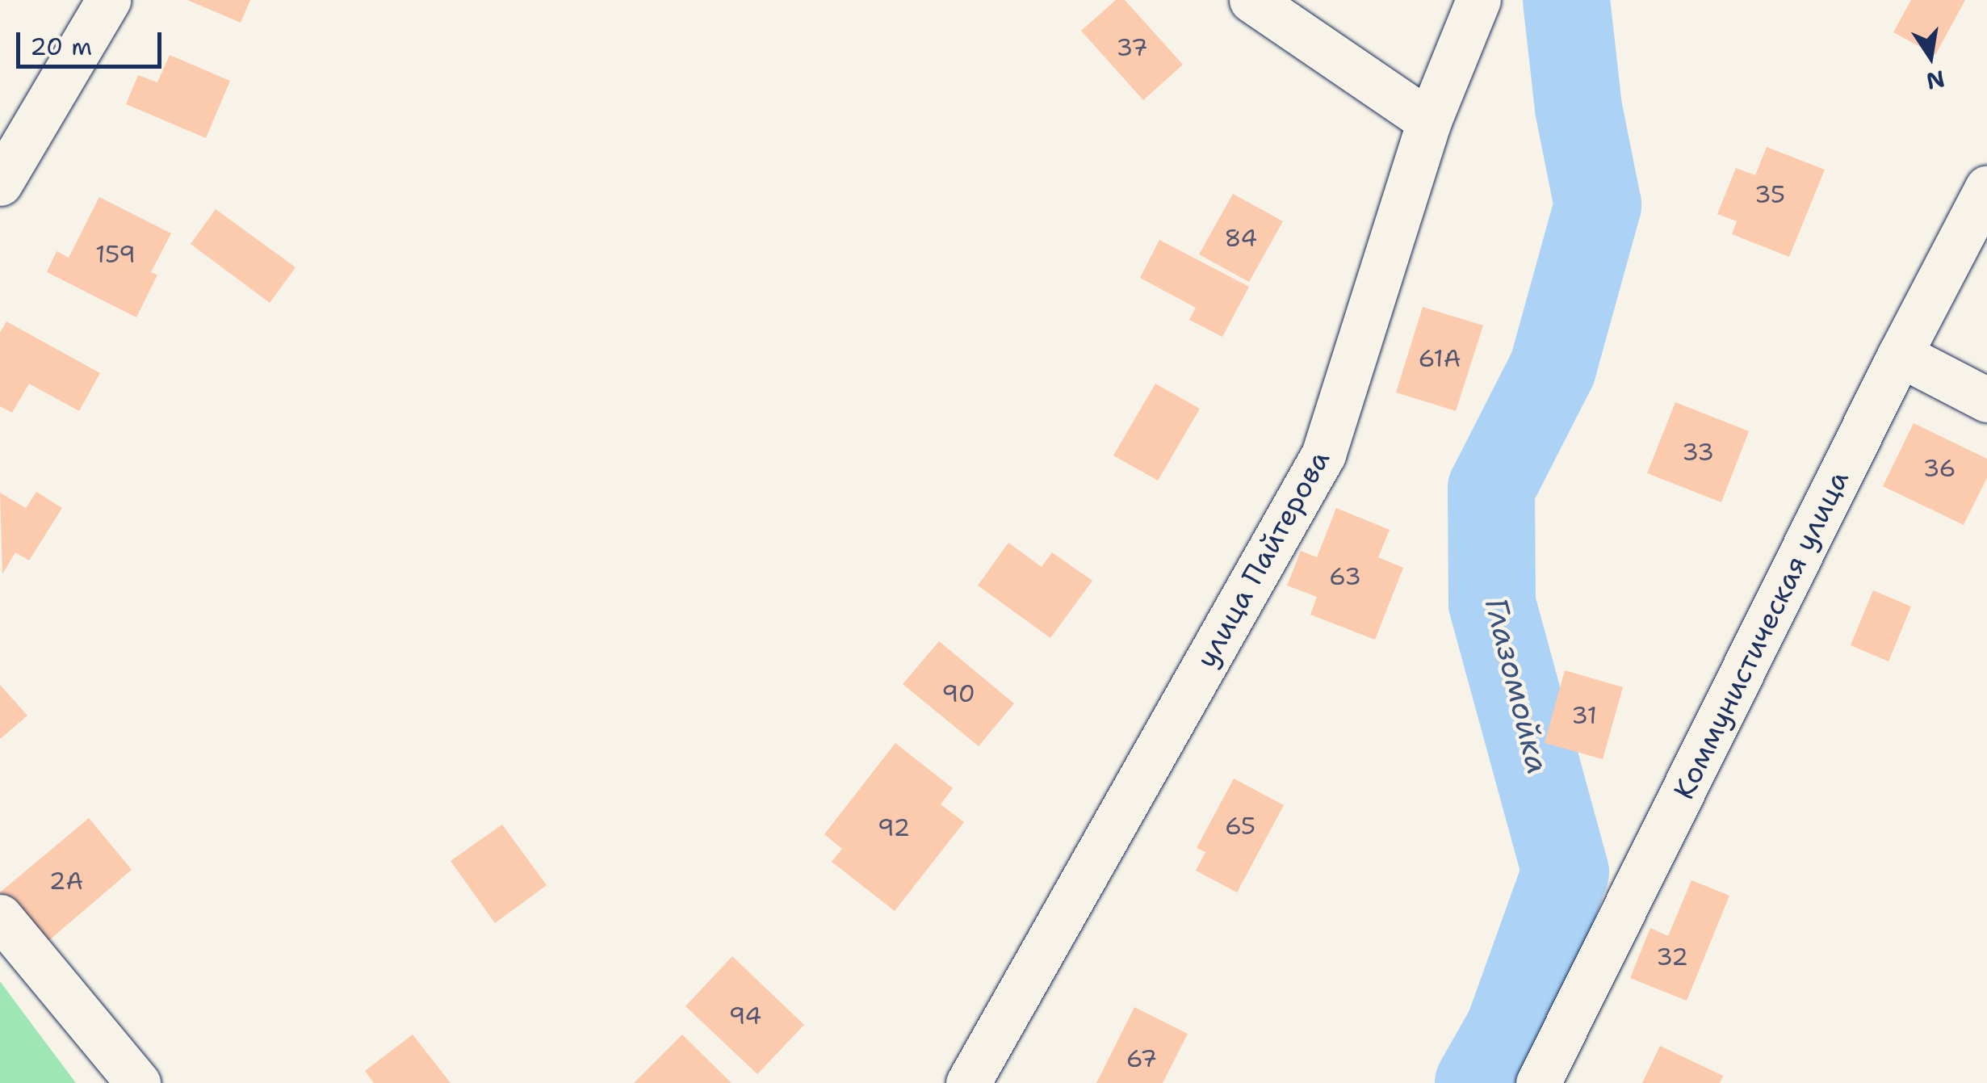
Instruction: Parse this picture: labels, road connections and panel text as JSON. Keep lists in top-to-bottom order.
{
  "streets": {
    "street": ["улица Пайтерова", "Коммунистическая улица"]
  },
  "water": ["Глазомойка"],
  "house_numbers": [
    "37",
    "35",
    "84",
    "159",
    "61А",
    "33",
    "36",
    "63",
    "90",
    "31",
    "65",
    "92",
    "2А",
    "32",
    "94",
    "67"
  ],
  "scale_bar": "20 m",
  "north": "bottom"
}
